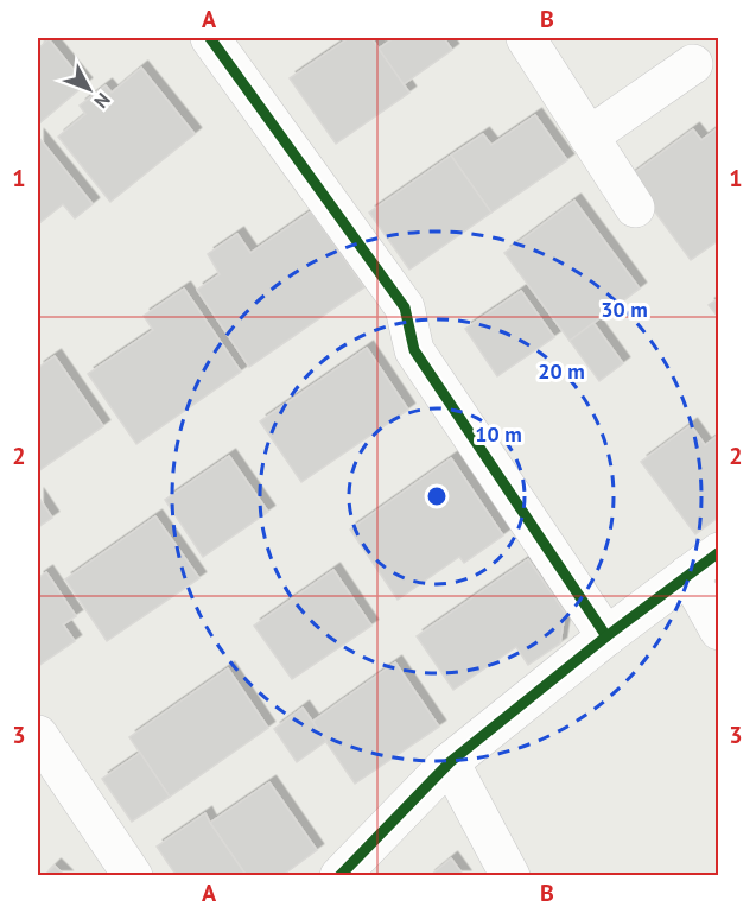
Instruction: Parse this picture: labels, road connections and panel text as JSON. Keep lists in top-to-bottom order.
{
  "north": "bottom right",
  "grid": {
    "columns": ["A", "B"],
    "rows": ["1", "2", "3"]
  },
  "rings": ["30 m", "20 m", "10 m"]
}
